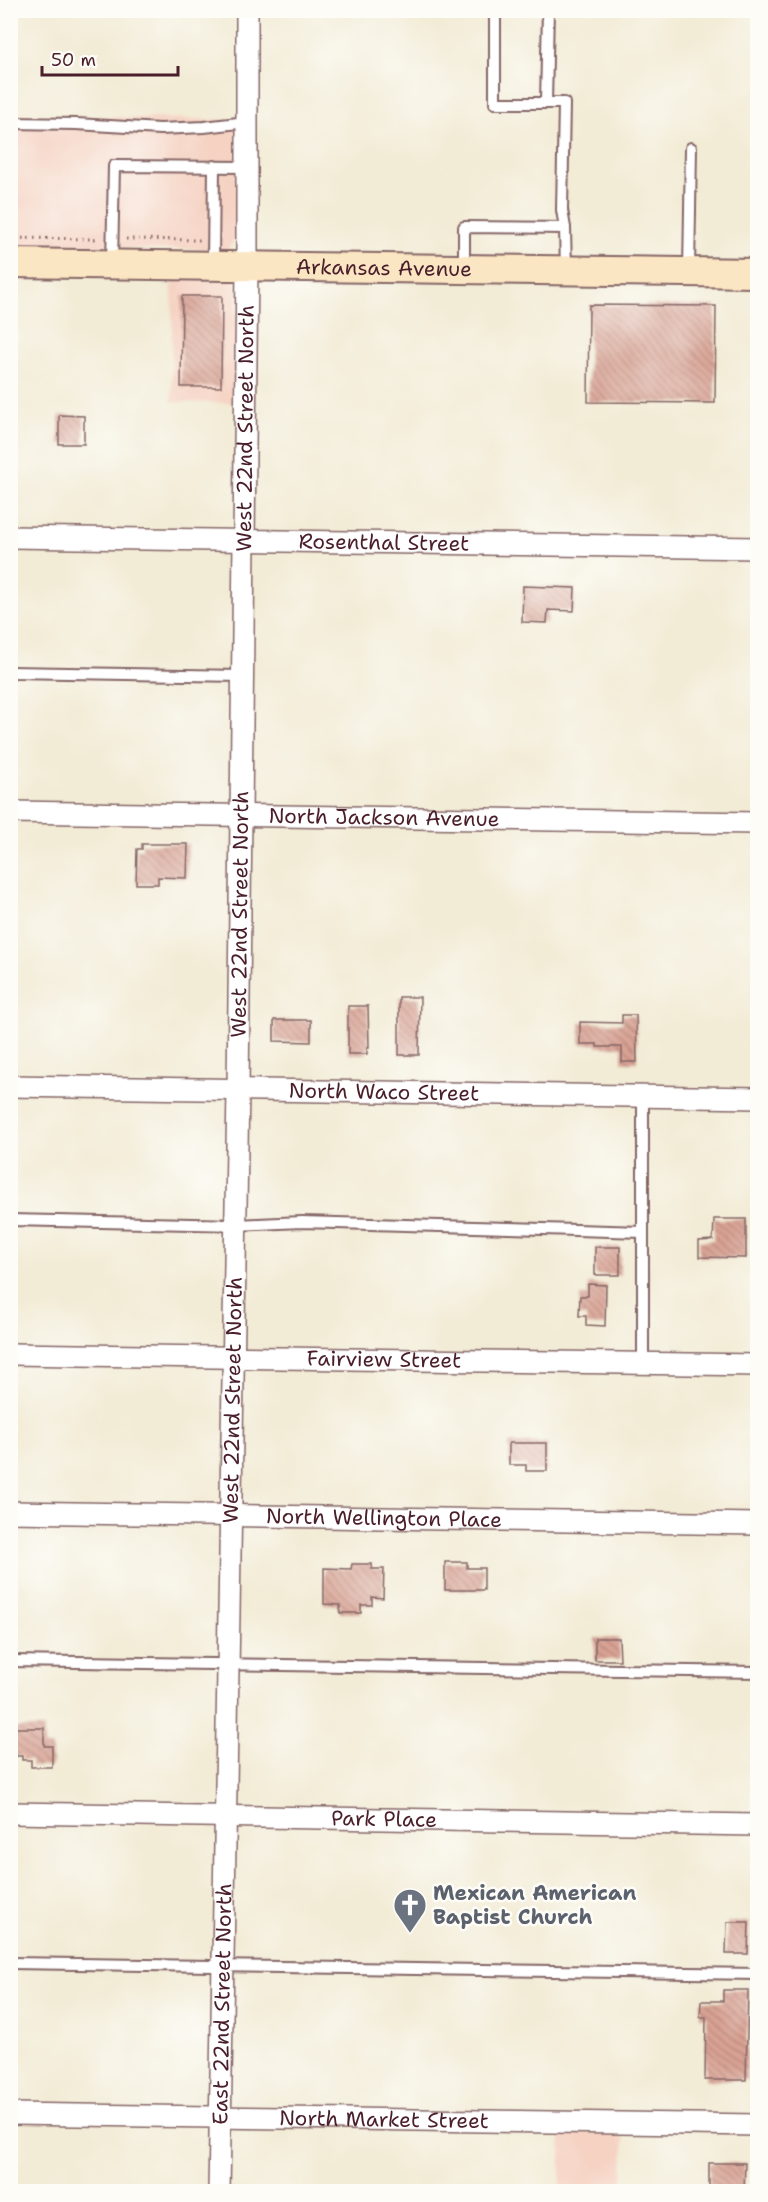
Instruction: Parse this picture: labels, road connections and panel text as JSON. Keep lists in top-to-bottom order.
{
  "streets": {
    "street": [
      "Arkansas Avenue",
      "West 22nd Street North",
      "Rosenthal Street",
      "North Jackson Avenue",
      "North Waco Street",
      "Fairview Street",
      "North Wellington Place",
      "Park Place",
      "East 22nd Street North",
      "North Market Street"
    ]
  },
  "crossings": [
    ["Arkansas Avenue", "West 22nd Street North"],
    ["West 22nd Street North", "Rosenthal Street"],
    ["West 22nd Street North", "North Jackson Avenue"],
    ["West 22nd Street North", "North Waco Street"],
    ["West 22nd Street North", "Fairview Street"],
    ["West 22nd Street North", "North Wellington Place"],
    ["West 22nd Street North", "Park Place"],
    ["West 22nd Street North", "East 22nd Street North"],
    ["Park Place", "East 22nd Street North"],
    ["East 22nd Street North", "North Market Street"]
  ],
  "places": {
    "church": ["Mexican American Baptist Church"]
  },
  "scale_bar": "50 m"
}
